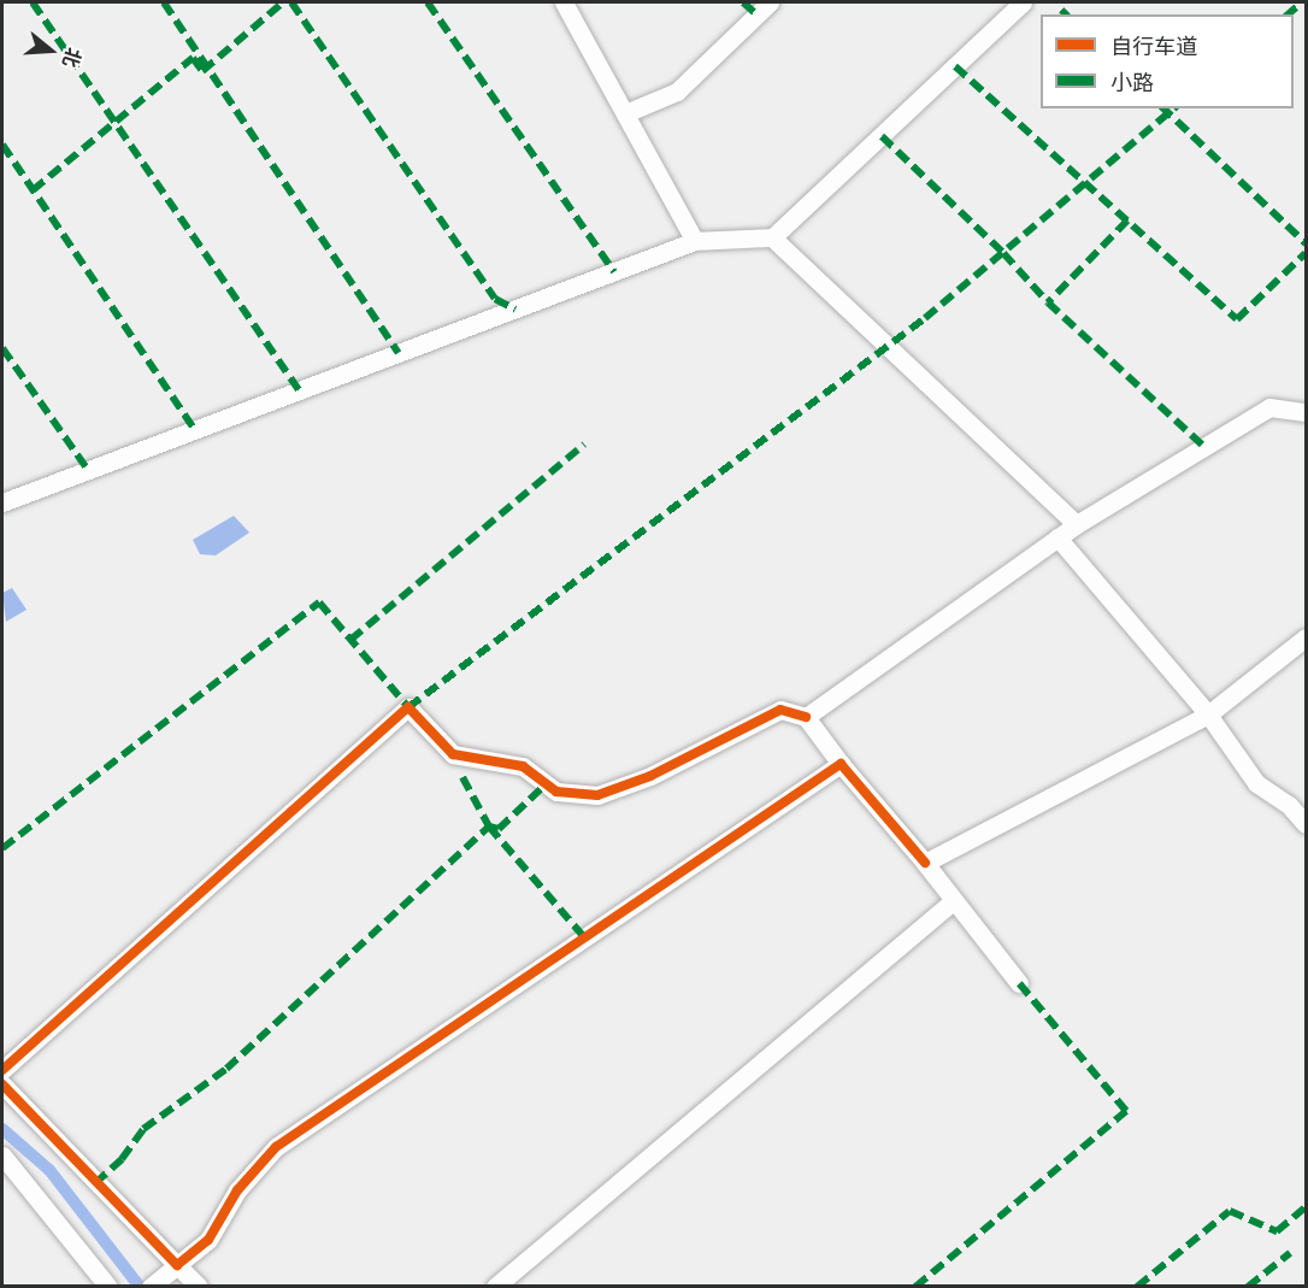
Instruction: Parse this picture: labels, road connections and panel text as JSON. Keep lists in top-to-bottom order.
{
  "legend": ["自行车道", "小路"],
  "north": "right"
}
